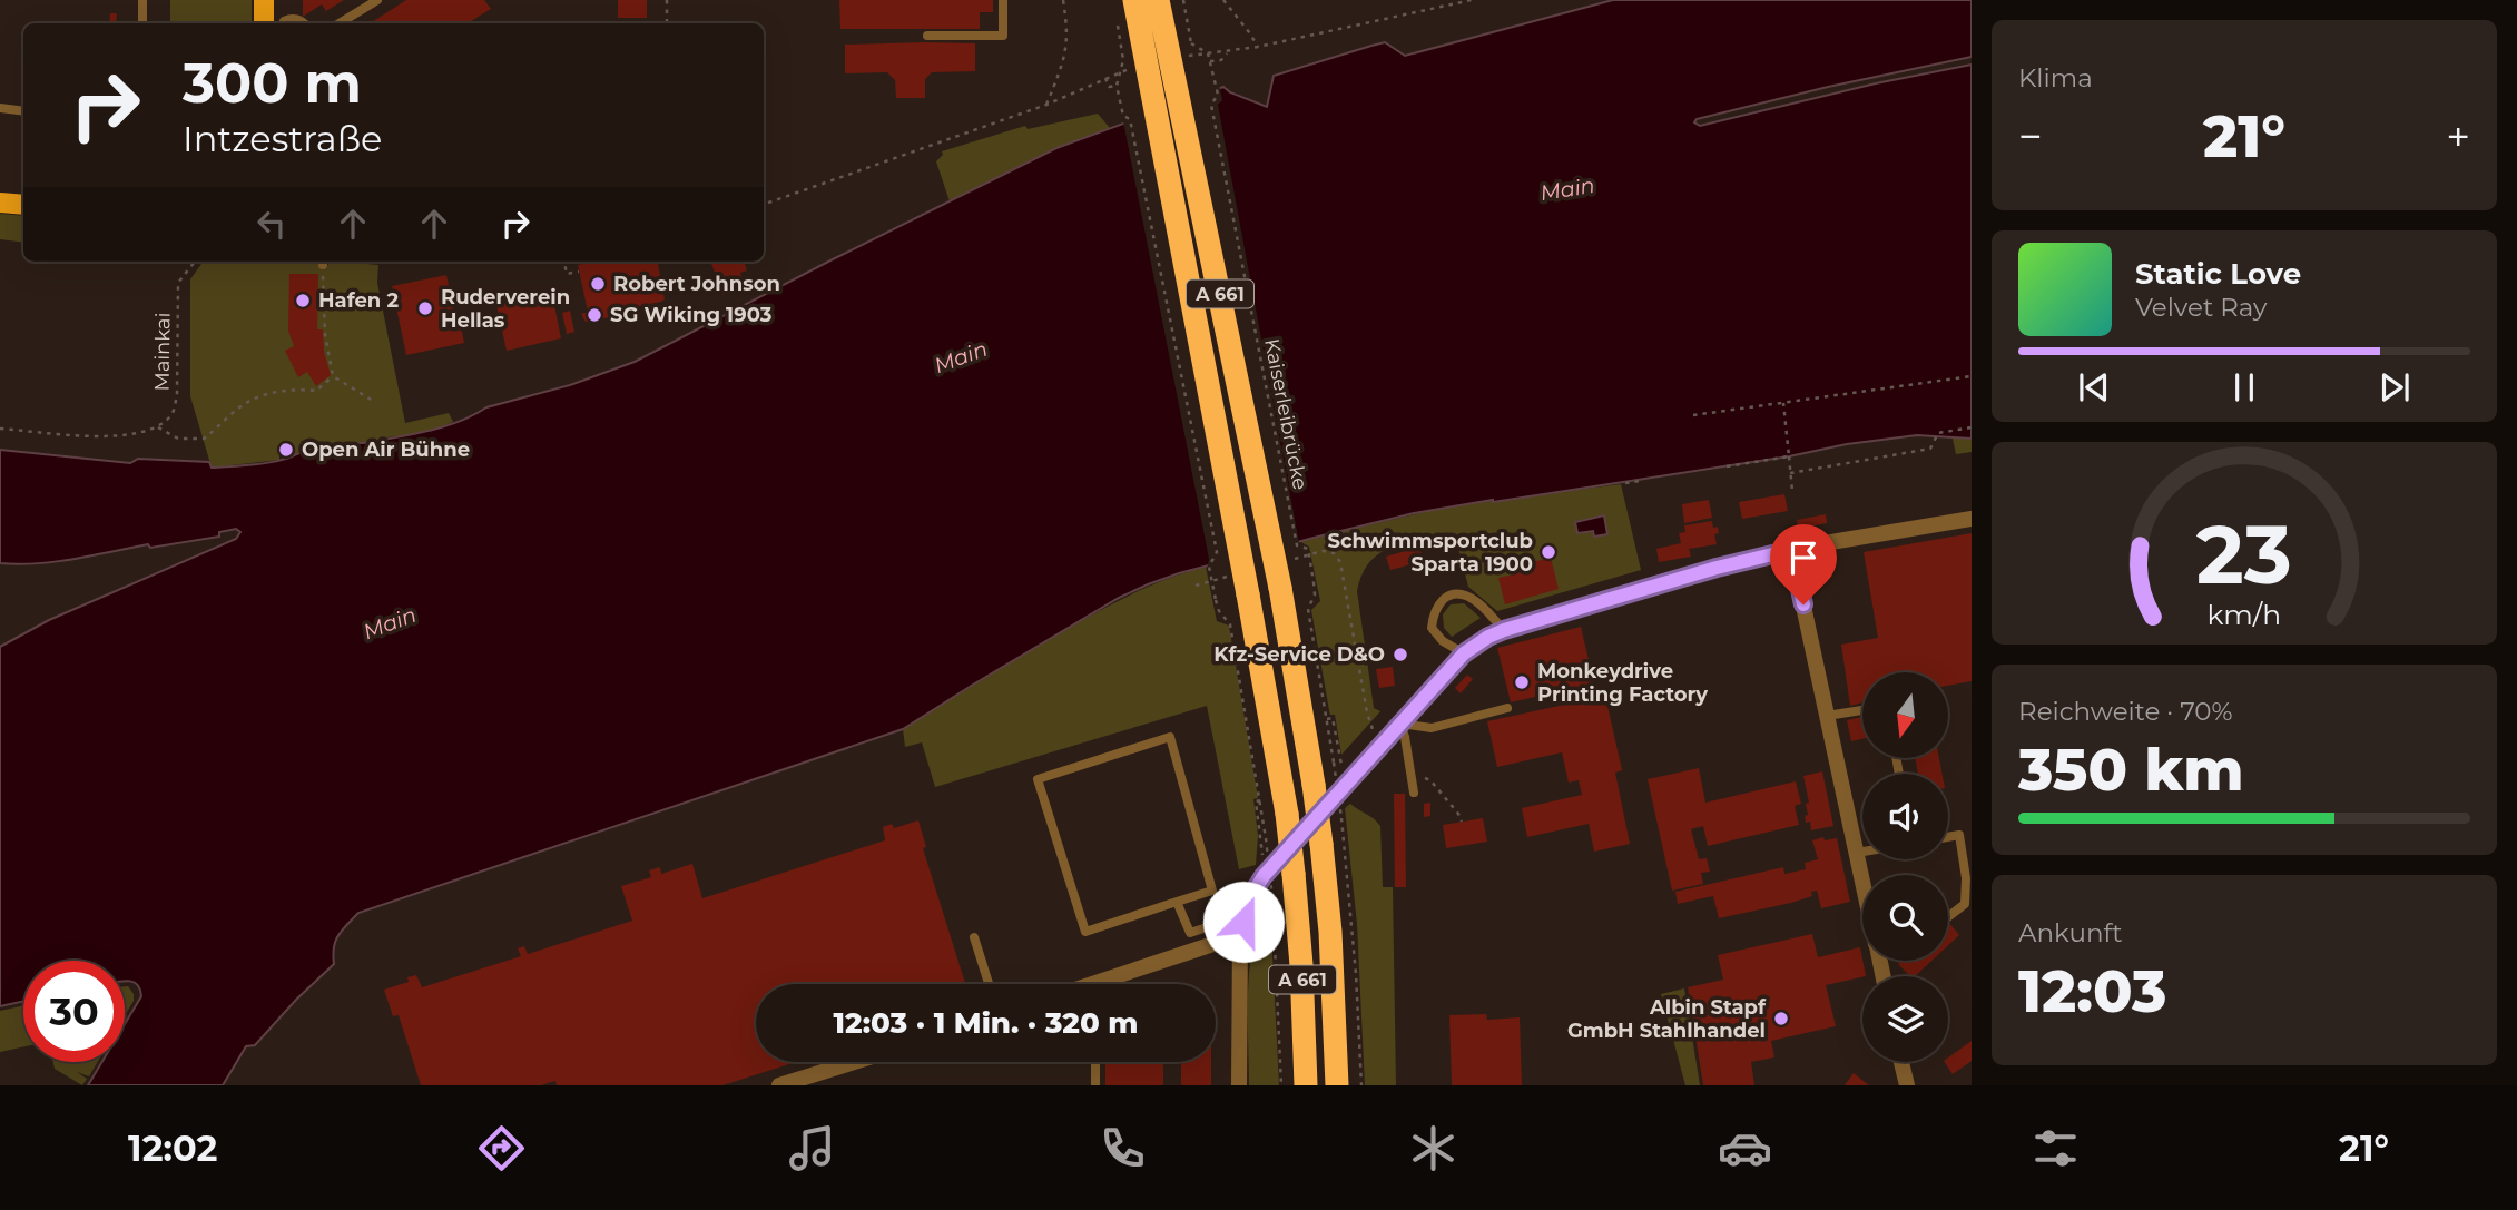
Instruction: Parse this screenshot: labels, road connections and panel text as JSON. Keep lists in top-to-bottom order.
{
  "streets": {
    "highway": ["A 661"],
    "path": ["Mainkai", "Kaiserleibrücke"]
  },
  "water": ["Main"],
  "places": [
    "Robert Johnson",
    "Hafen 2",
    "Ruderverein Hellas",
    "SG Wiking 1903",
    "Open Air Bühne",
    "Schwimmsportclub Sparta 1900",
    "Kfz-Service D&O",
    "Monkeydrive Printing Factory",
    "Albin Stapf GmbH Stahlhandel"
  ],
  "north": "bottom",
  "page": {
    "tile": [
      "Klima",
      ["Reichweite · 70%", "350 km"],
      ["Ankunft", "12:03"]
    ],
    "turn": ["300 m", "Intzestraße"],
    "heat": ["−", "21°", "+"],
    "song": ["Static Love", "Velvet Ray"],
    "limit": "30",
    "trip": "12:03 · 1 Min. · 320 m",
    "tabs": ["12:02", "21°"],
    "gauge": ["23", "km/h"]
  }
}
